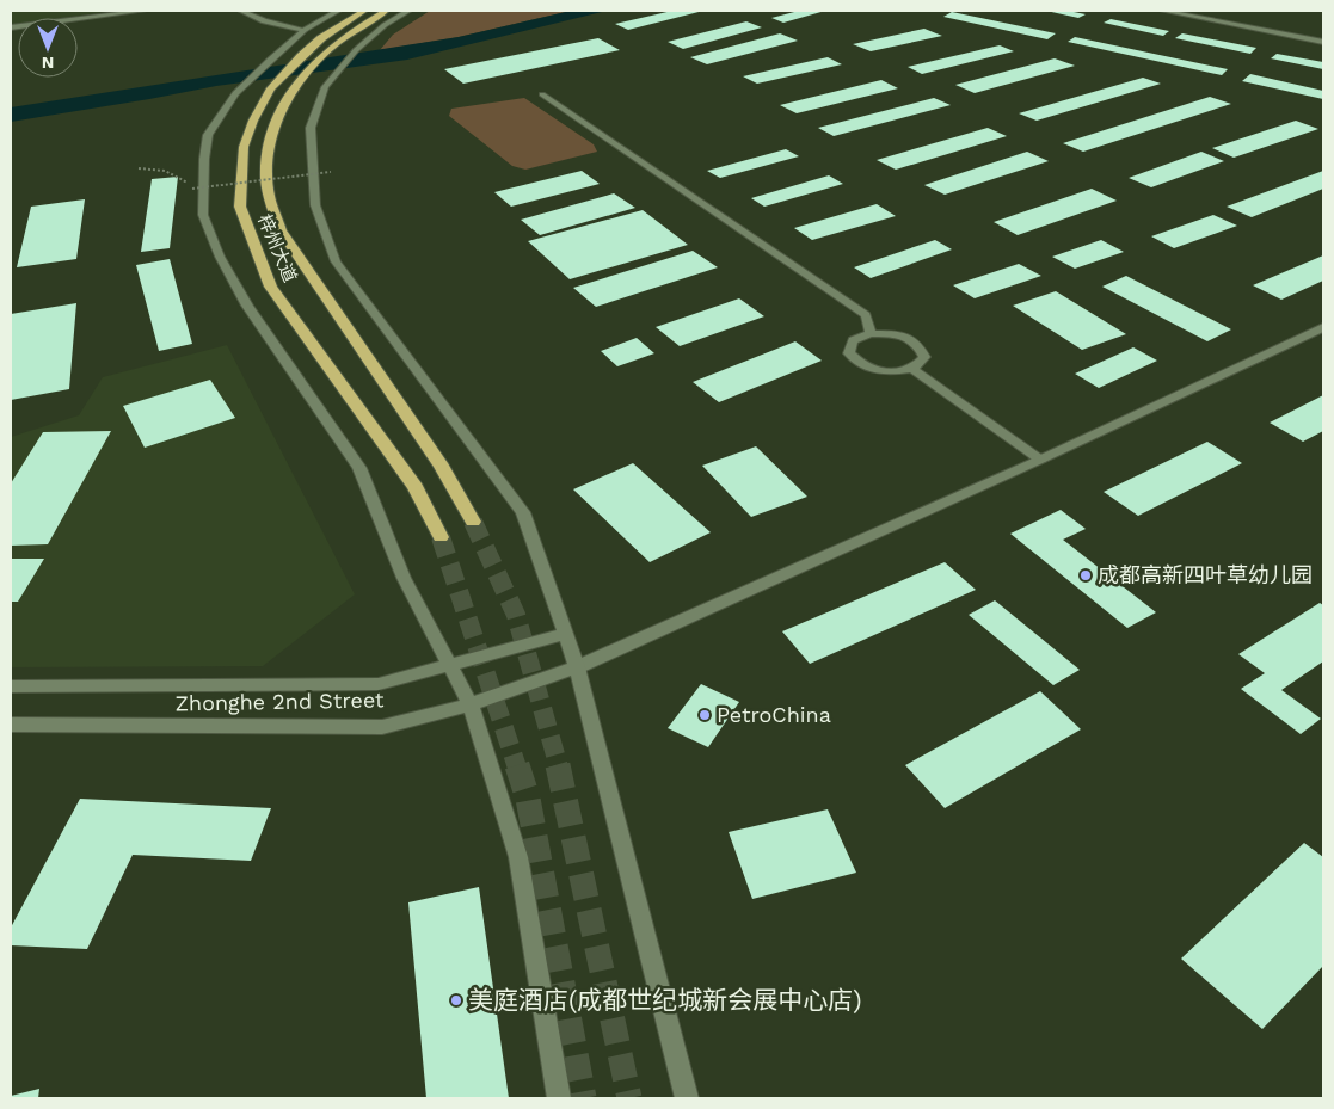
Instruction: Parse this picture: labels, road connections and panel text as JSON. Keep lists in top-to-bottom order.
{
  "streets": {
    "highway": ["梓州大道"],
    "main road": ["Zhonghe 2nd Street"]
  },
  "places": ["成都高新四叶草幼儿园", "PetroChina", "美庭酒店(成都世纪城新会展中心店)"],
  "north": "bottom"
}
